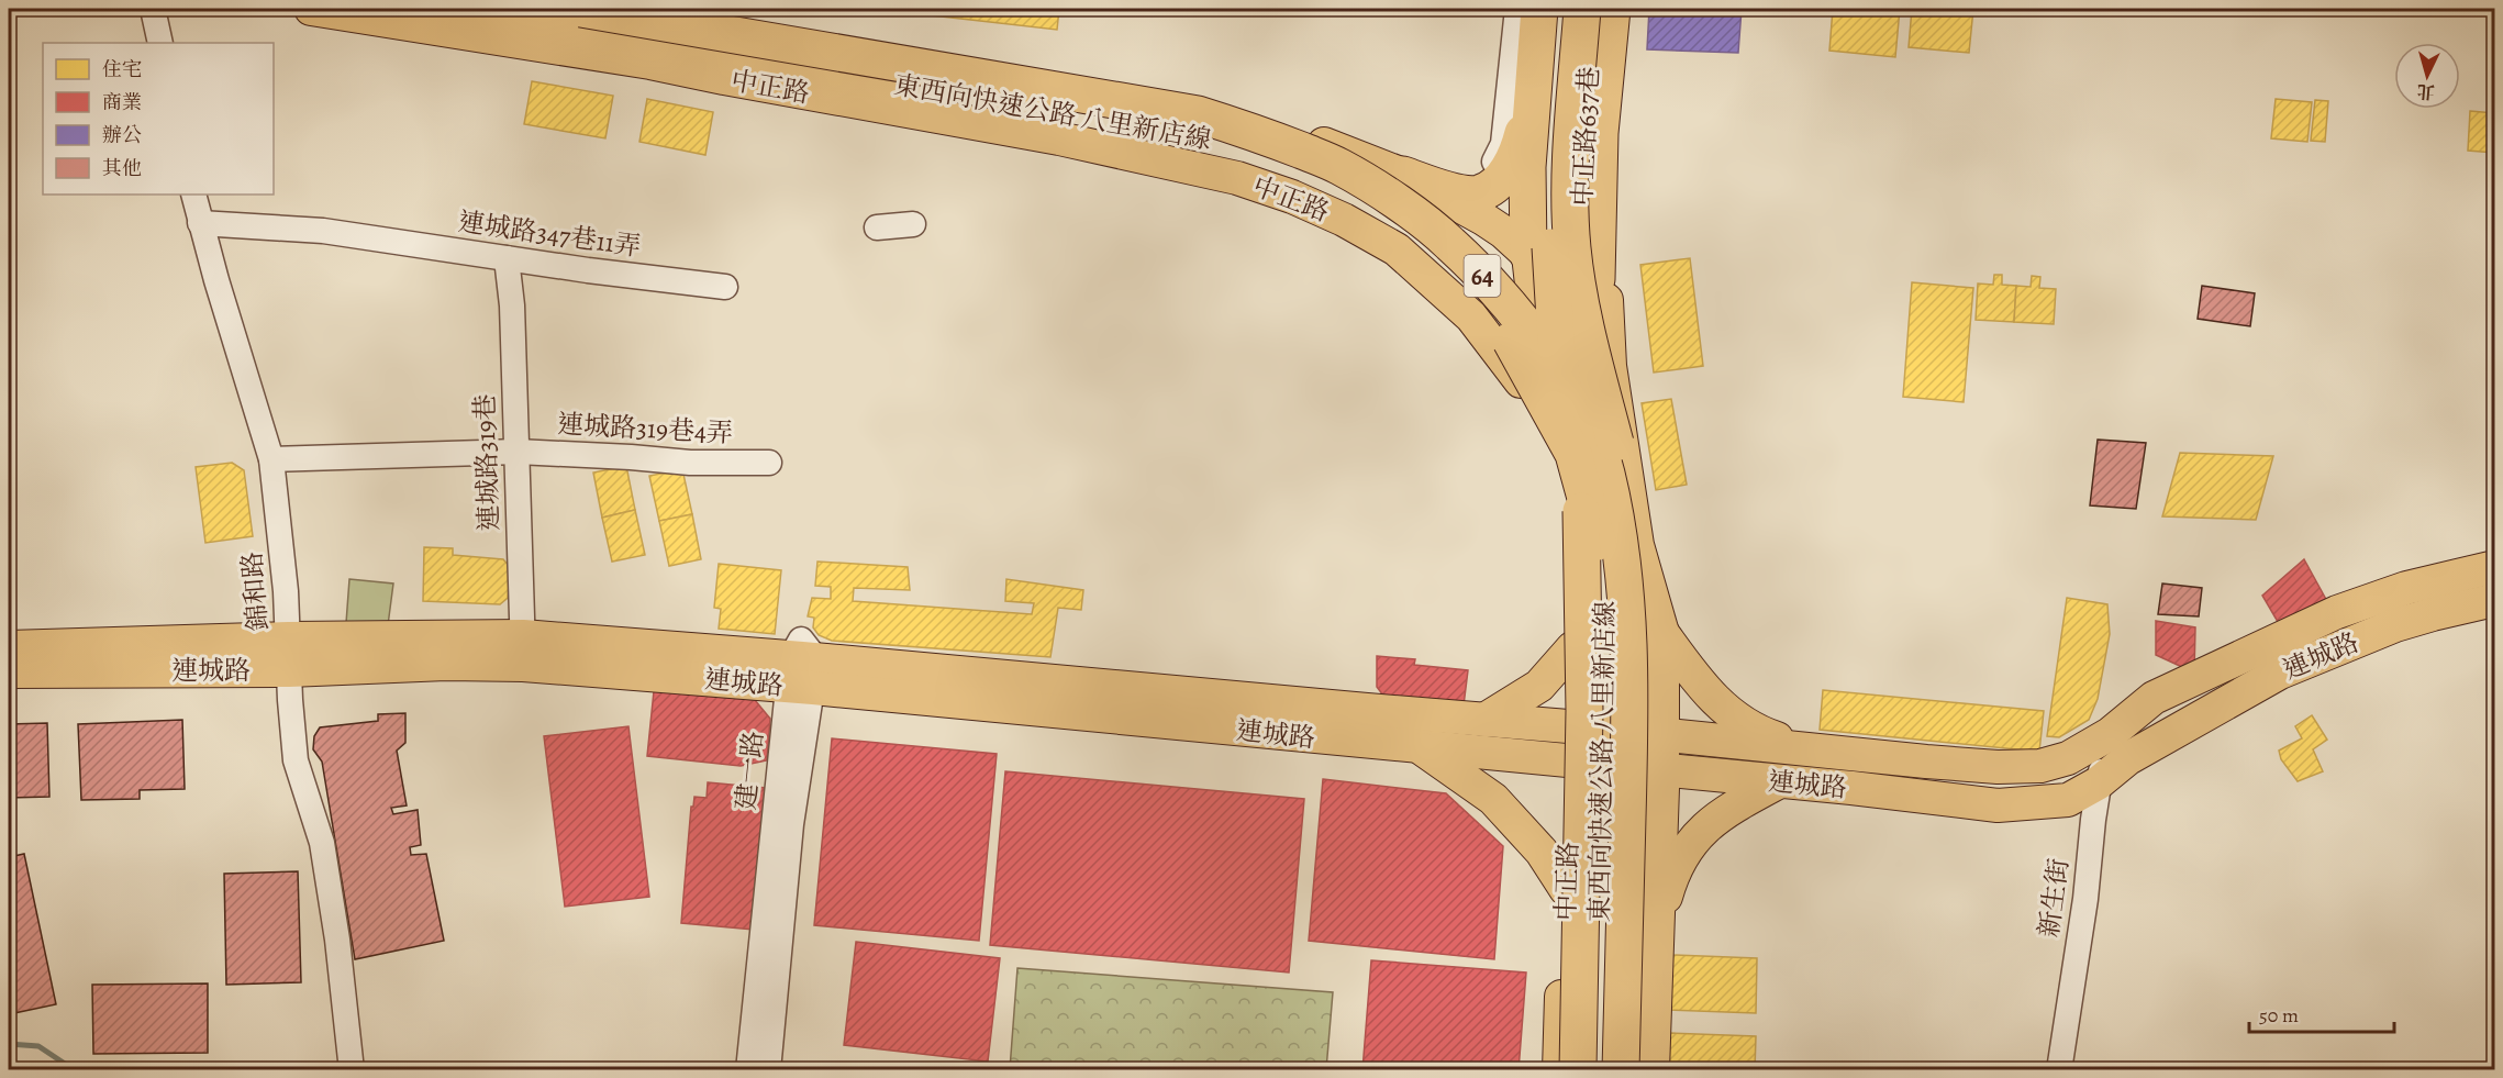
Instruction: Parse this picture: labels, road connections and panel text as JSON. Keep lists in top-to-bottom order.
{
  "streets": {
    "highway": ["東西向快速公路 八里新店線", "64"],
    "main road": ["中正路", "連城路"],
    "street": [
      "中正路637巷",
      "連城路347巷11弄",
      "連城路319巷4弄",
      "連城路319巷",
      "錦和路",
      "建一路",
      "新生街"
    ]
  },
  "crossings": [
    ["中正路", "連城路"],
    ["連城路347巷11弄", "連城路319巷"],
    ["連城路347巷11弄", "錦和路"],
    ["連城路319巷4弄", "連城路319巷"],
    ["連城路319巷4弄", "錦和路"],
    ["連城路319巷", "連城路"],
    ["錦和路", "連城路"],
    ["連城路", "建一路"],
    ["連城路", "新生街"]
  ],
  "legend": [
    "住宅",
    "商業",
    "辦公",
    "其他"
  ],
  "scale_bar": "50 m",
  "north": "bottom"
}
